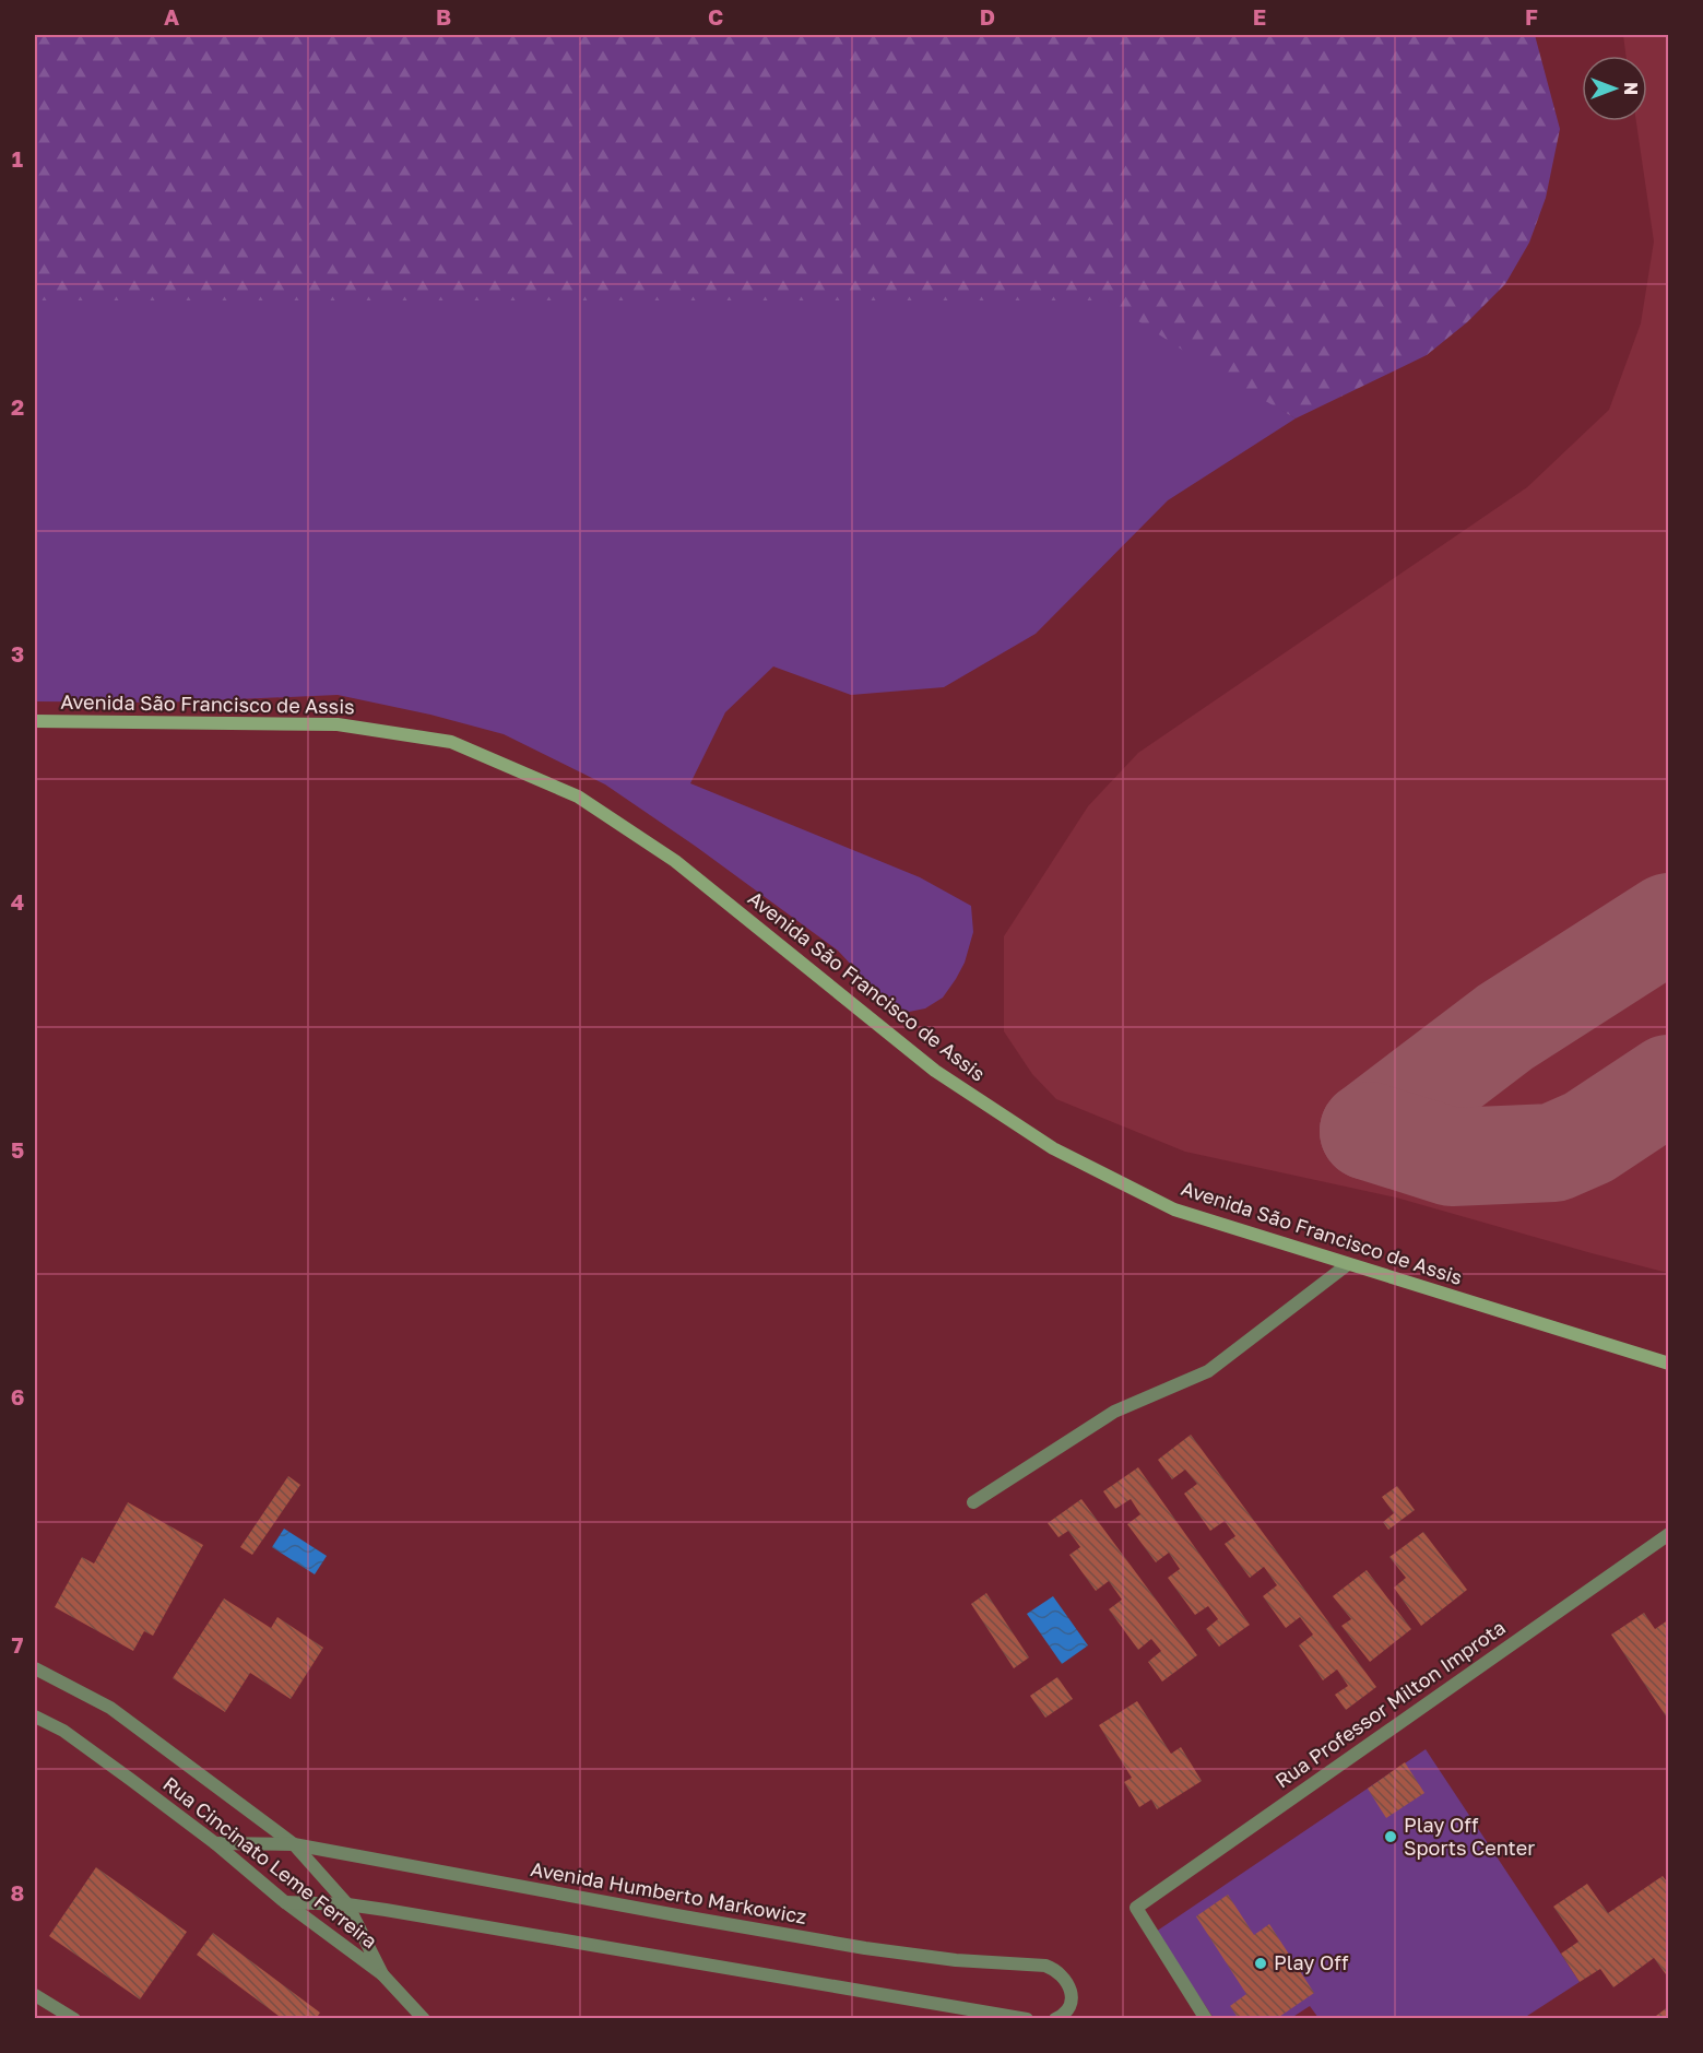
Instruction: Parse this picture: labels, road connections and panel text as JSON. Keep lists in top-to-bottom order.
{
  "streets": {
    "street": [
      "Avenida São Francisco de Assis",
      "Rua Professor Milton Improta",
      "Rua Cincinato Leme Ferreira",
      "Avenida Humberto Markowicz"
    ]
  },
  "crossings": [
    ["Rua Cincinato Leme Ferreira", "Avenida Humberto Markowicz"]
  ],
  "places": ["Play Off Sports Center", "Play Off"],
  "north": "right",
  "grid": {
    "columns": [
      "A",
      "B",
      "C",
      "D",
      "E",
      "F"
    ],
    "rows": [
      "1",
      "2",
      "3",
      "4",
      "5",
      "6",
      "7",
      "8"
    ]
  }
}
